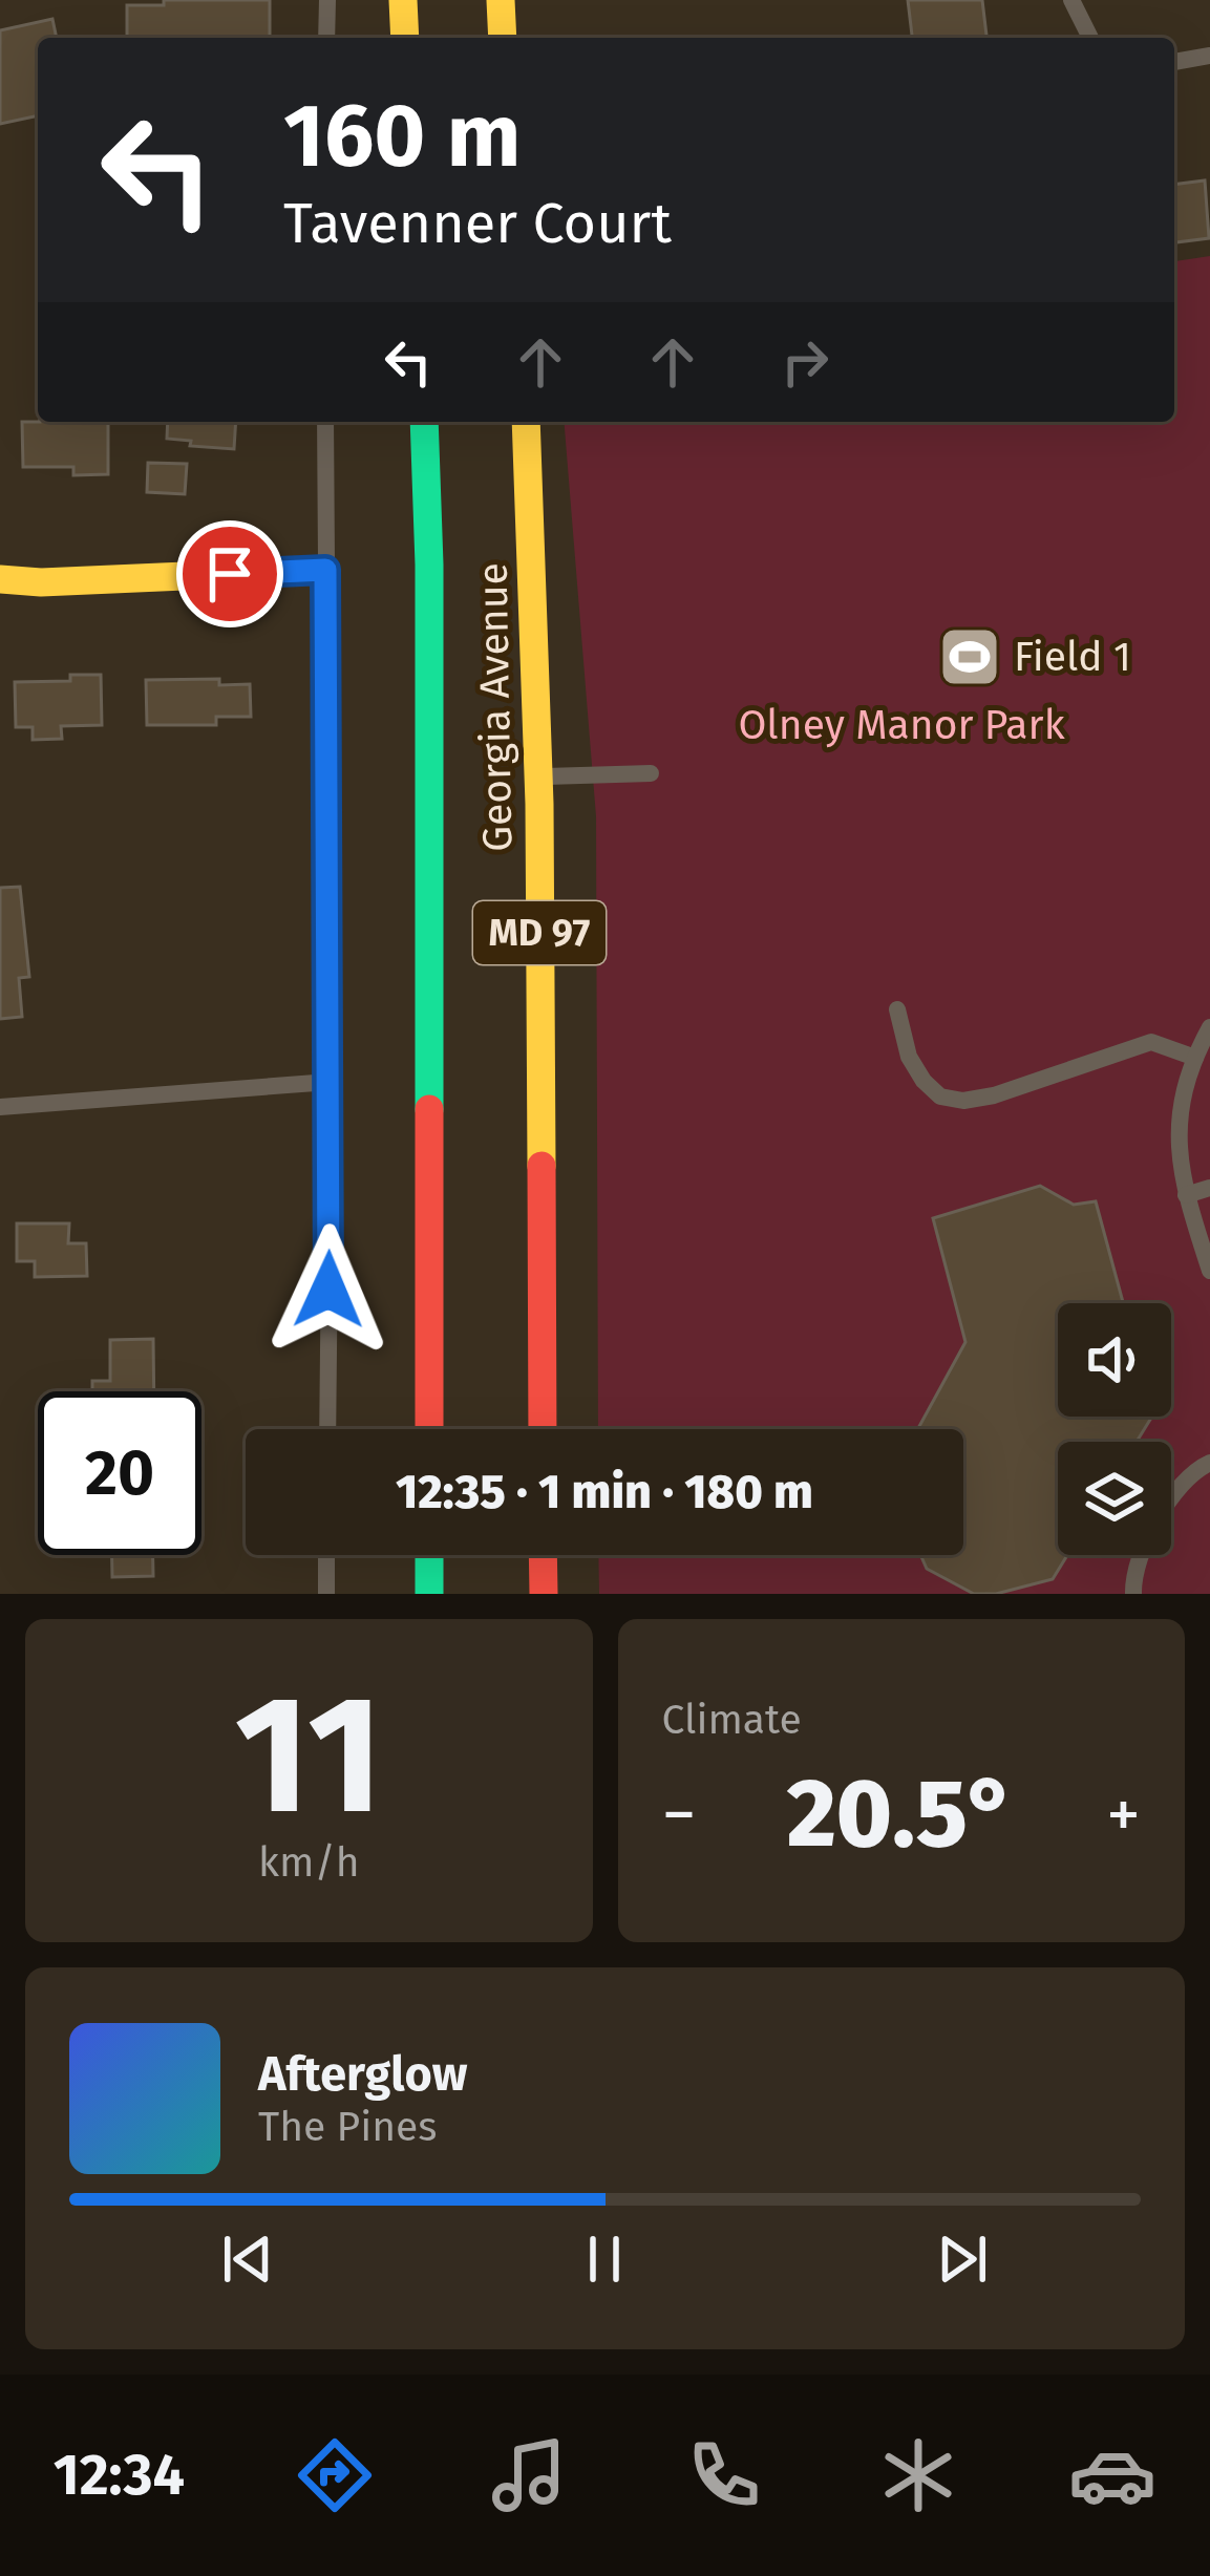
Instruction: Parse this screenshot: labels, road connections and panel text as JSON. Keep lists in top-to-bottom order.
{
  "streets": {
    "main road": ["Georgia Avenue", "MD 97"]
  },
  "parks": ["Olney Manor Park"],
  "places": {
    "sports": ["Field 1"]
  },
  "page": {
    "turn": ["160 m", "Tavenner Court"],
    "limit": "20",
    "trip": "12:35 · 1 min · 180 m",
    "tile": [
      ["11", "km/h"],
      "Climate"
    ],
    "heat": ["−", "20.5°", "+"],
    "song": ["Afterglow", "The Pines"],
    "tabs": "12:34"
  }
}
